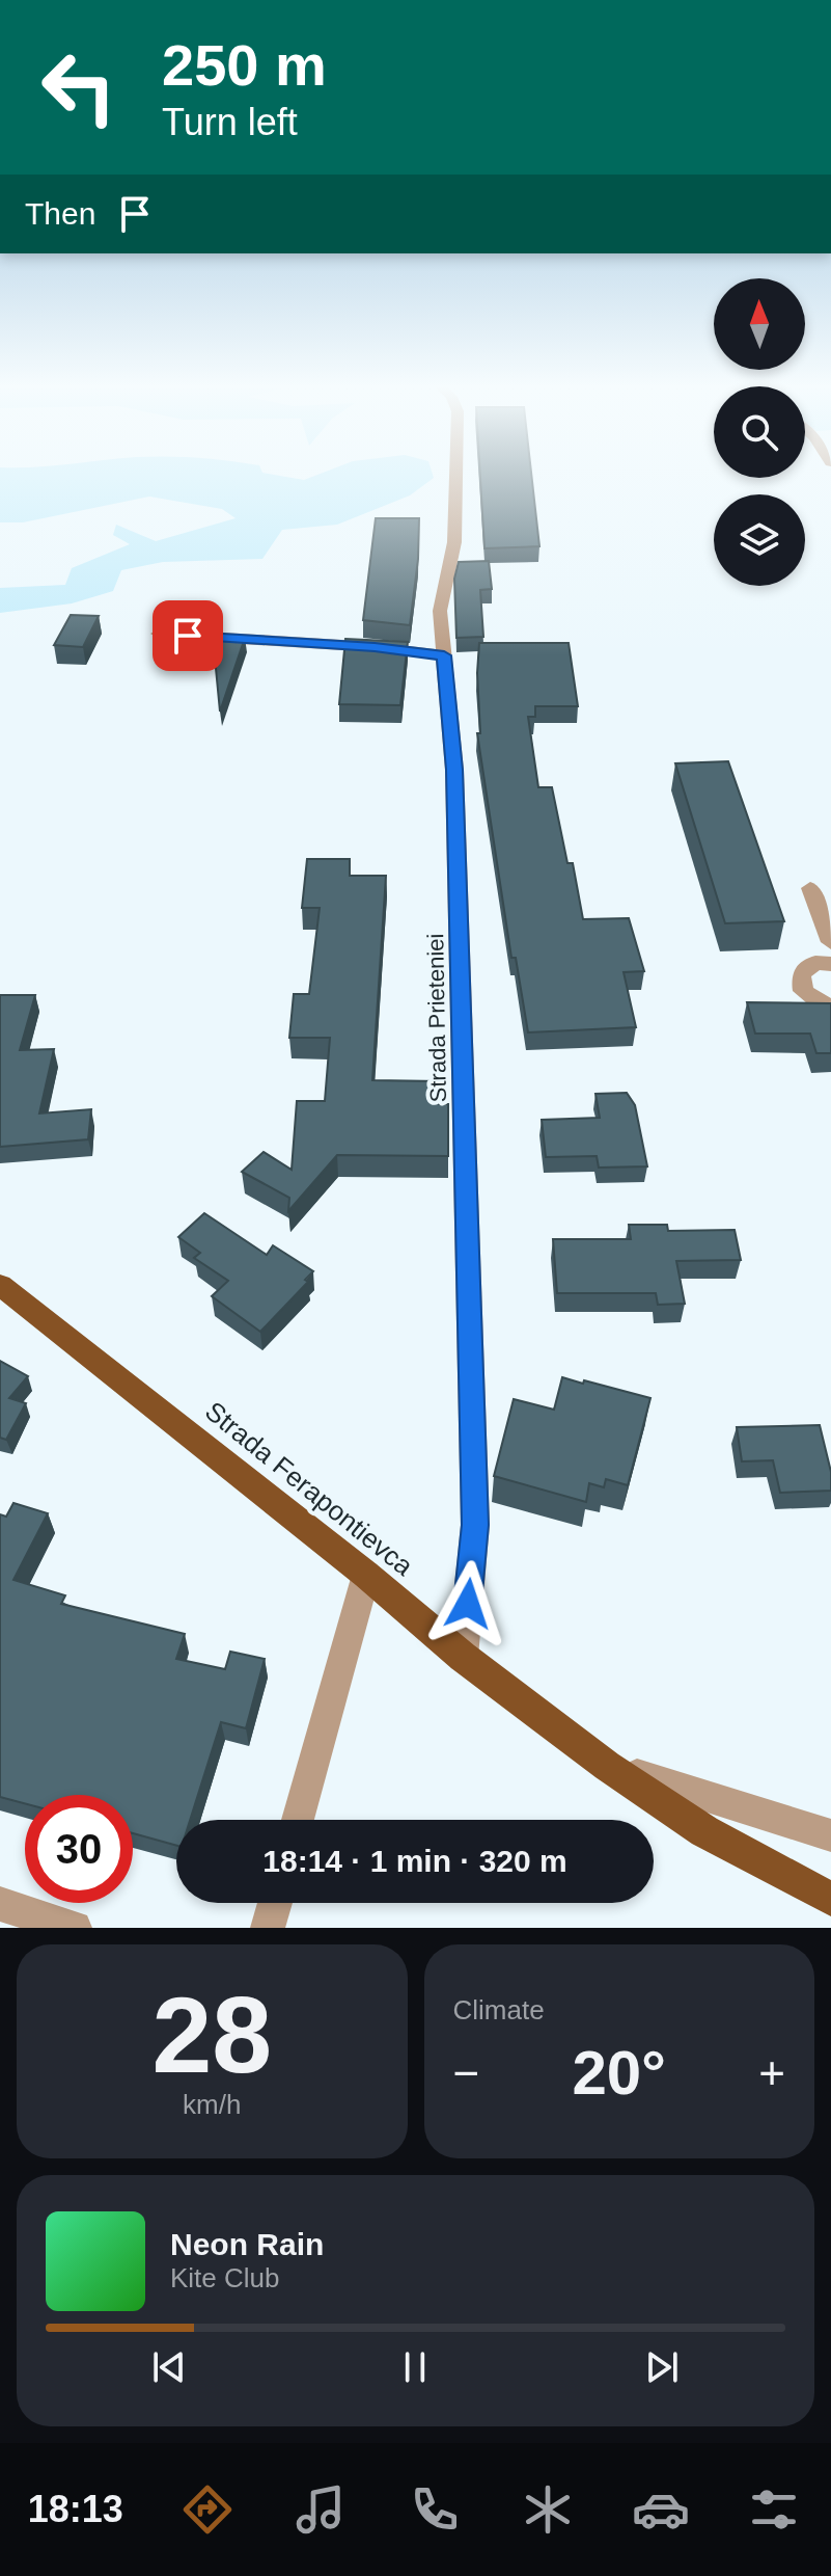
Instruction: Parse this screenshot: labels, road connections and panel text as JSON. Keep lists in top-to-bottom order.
{
  "streets": {
    "main road": ["Strada Ferapontievca"],
    "street": ["Strada Prieteniei"]
  },
  "crossings": [
    ["Strada Prieteniei", "Strada Ferapontievca"]
  ],
  "north": "top",
  "page": {
    "turn": ["250 m", "Turn left"],
    "then": "Then",
    "limit": "30",
    "trip": "18:14 · 1 min · 320 m",
    "tile": [
      ["28", "km/h"],
      "Climate"
    ],
    "heat": ["−", "20°", "+"],
    "song": ["Neon Rain", "Kite Club"],
    "tabs": "18:13"
  }
}
